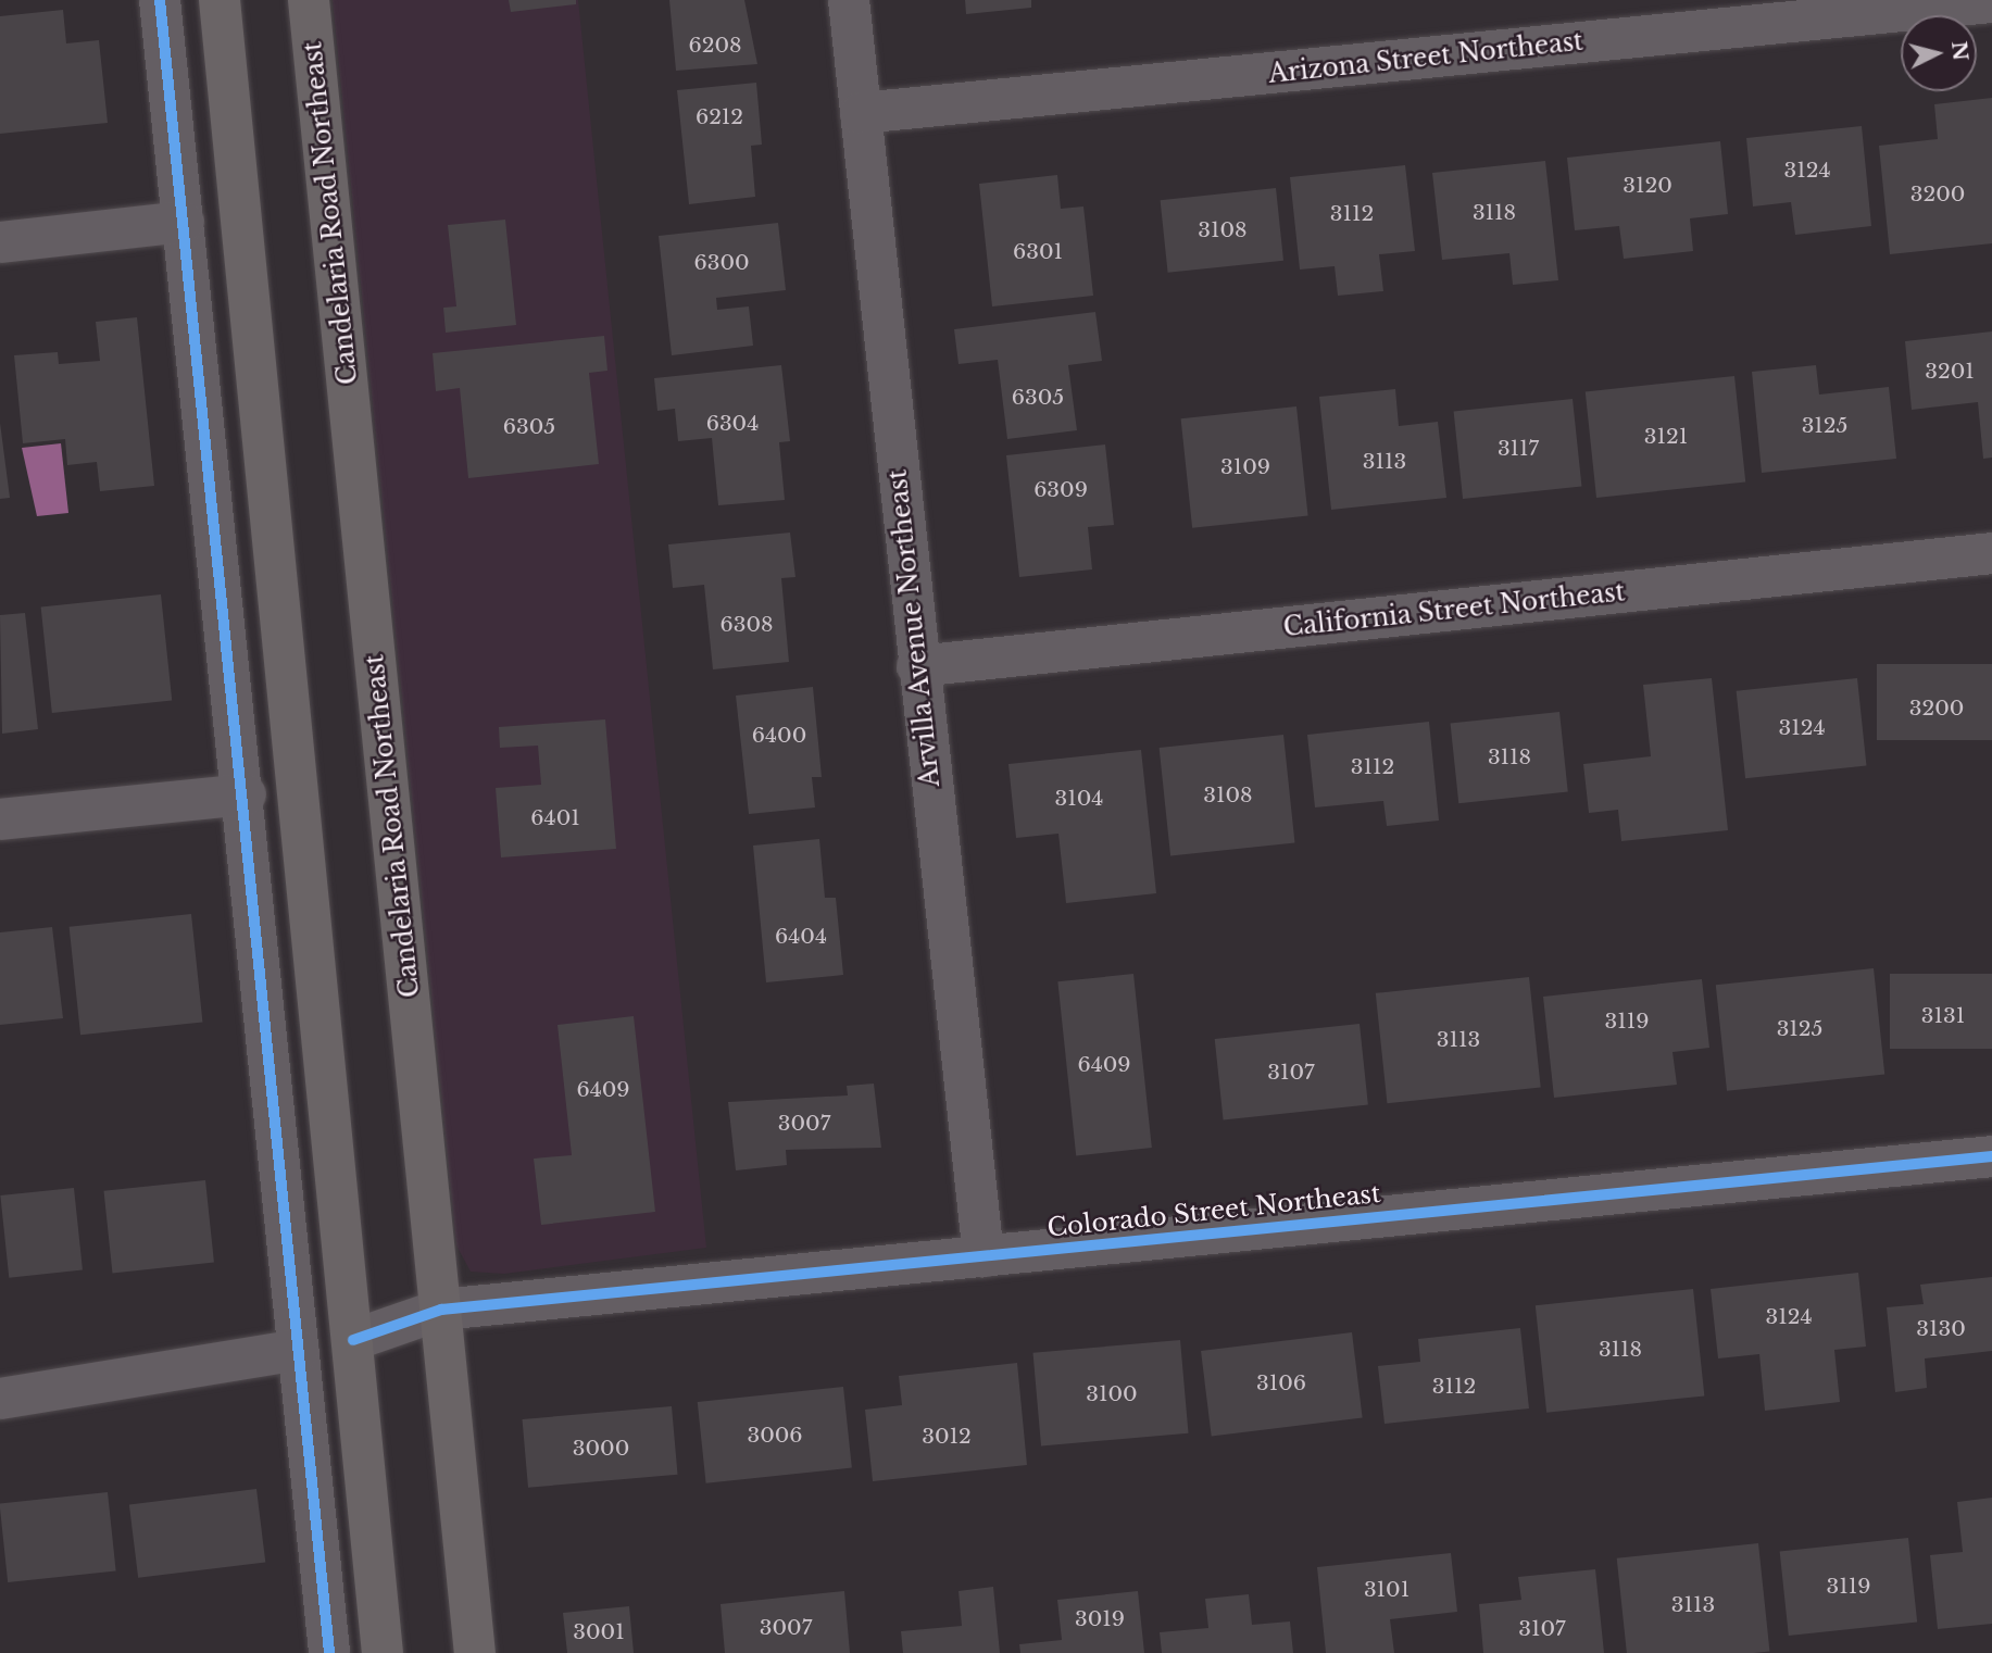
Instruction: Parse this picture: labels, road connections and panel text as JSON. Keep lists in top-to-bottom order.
{
  "streets": {
    "main road": ["Candelaria Road Northeast"],
    "street": [
      "Arizona Street Northeast",
      "California Street Northeast",
      "Arvilla Avenue Northeast",
      "Colorado Street Northeast"
    ]
  },
  "crossings": [
    ["Arizona Street Northeast", "Arvilla Avenue Northeast"],
    ["Candelaria Road Northeast", "Colorado Street Northeast"],
    ["California Street Northeast", "Arvilla Avenue Northeast"],
    ["Arvilla Avenue Northeast", "Colorado Street Northeast"]
  ],
  "house_numbers": [
    "6208",
    "6212",
    "3124",
    "3120",
    "3200",
    "3118",
    "3112",
    "3108",
    "6301",
    "6300",
    "3201",
    "6305",
    "6304",
    "3125",
    "6305",
    "3121",
    "3117",
    "3113",
    "3109",
    "6309",
    "6308",
    "3200",
    "3124",
    "6400",
    "3118",
    "3112",
    "3108",
    "3104",
    "6401",
    "6404",
    "3131",
    "3119",
    "3125",
    "3113",
    "6409",
    "3107",
    "6409",
    "3007",
    "3124",
    "3130",
    "3118",
    "3106",
    "3112",
    "3100",
    "3006",
    "3012",
    "3000",
    "3119",
    "3101",
    "3113",
    "3019",
    "3007",
    "3107",
    "3001"
  ],
  "north": "right"
}
